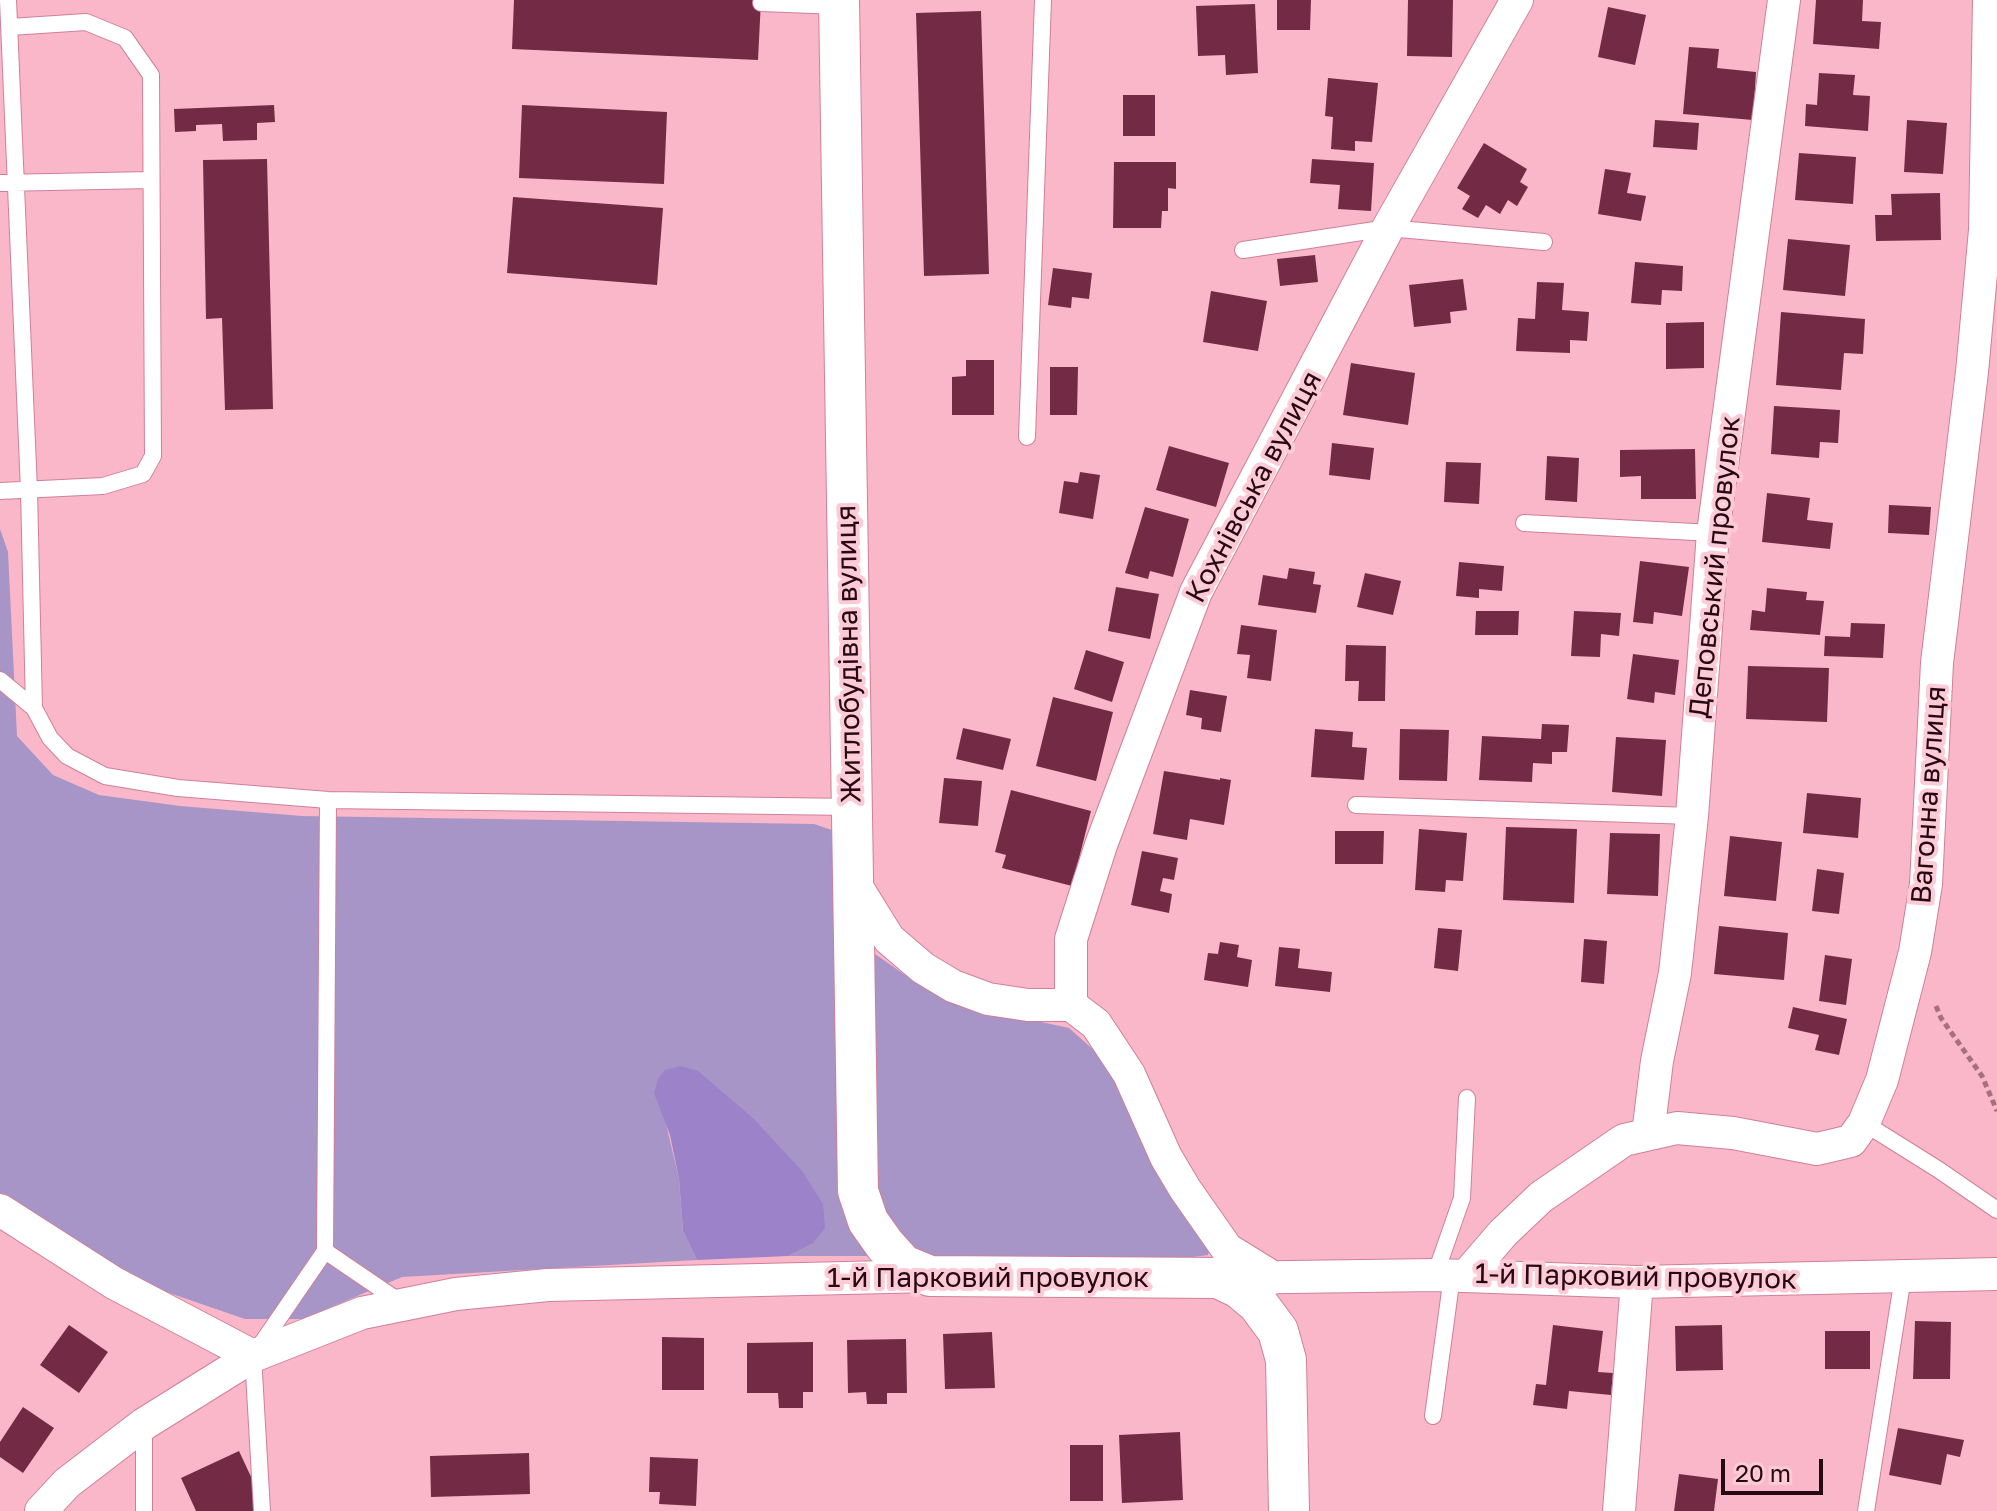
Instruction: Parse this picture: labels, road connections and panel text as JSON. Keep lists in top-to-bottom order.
{
  "streets": {
    "street": [
      "Кохнівська вулиця",
      "Деповський провулок",
      "Житлобудівна вулиця",
      "Вагонна вулиця",
      "1-й Парковий провулок"
    ]
  },
  "crossings": [
    ["Житлобудівна вулиця", "1-й Парковий провулок"]
  ],
  "scale_bar": "20 m"
}
